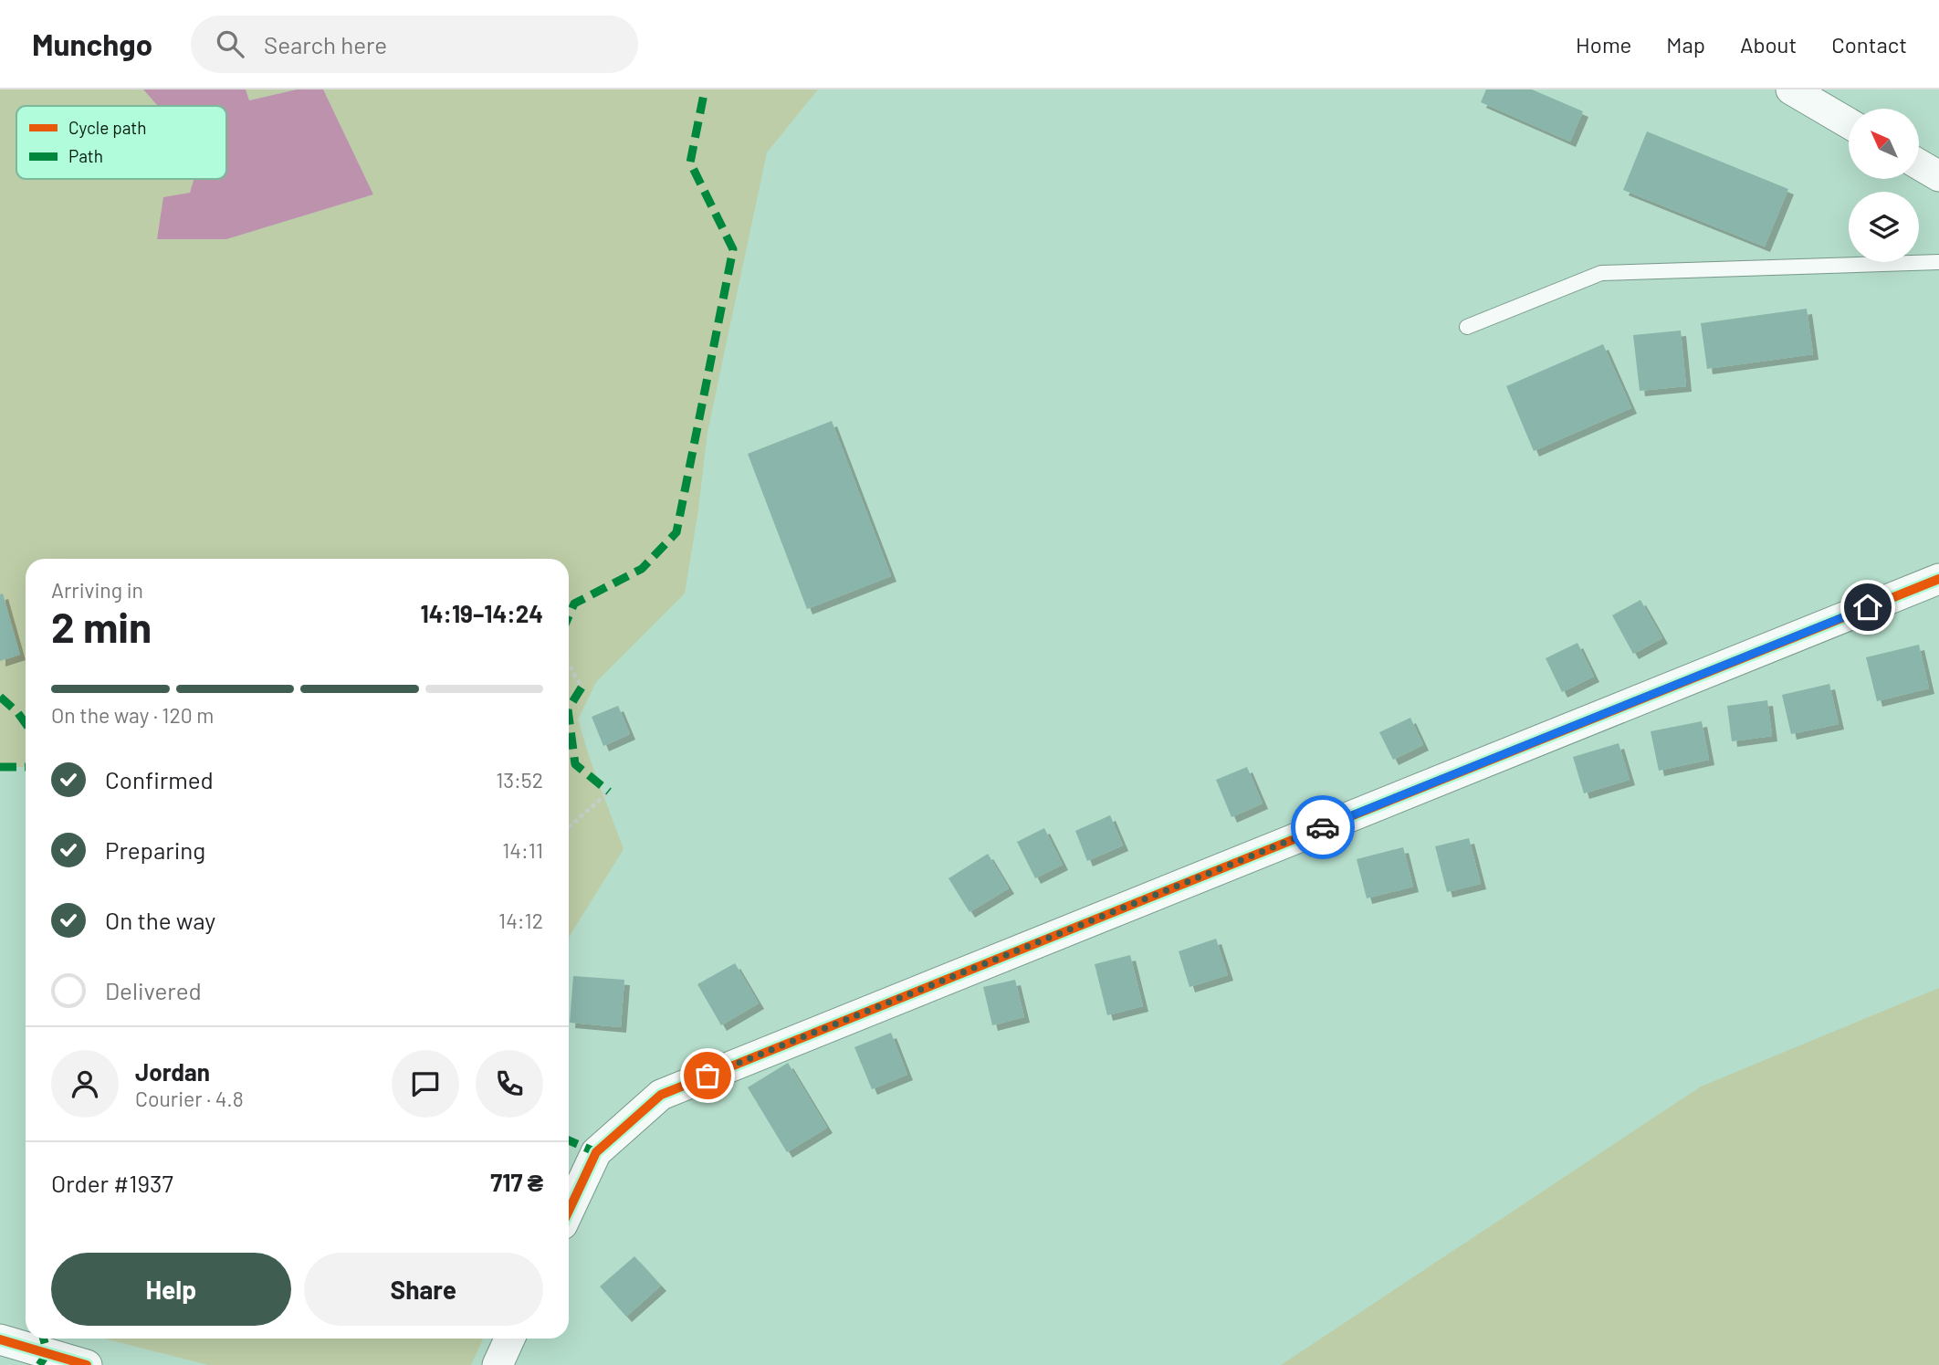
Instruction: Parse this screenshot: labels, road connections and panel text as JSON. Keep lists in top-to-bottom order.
{
  "legend": ["Cycle path", "Path"],
  "north": "top left",
  "page": {
    "header": "Munchgo",
    "search": "Search here",
    "nav": [
      "Home",
      "Map",
      "About",
      "Contact"
    ],
    "heading": ["2 min", "Arriving in", "14:19–14:24"],
    "panel": [
      "Jordan",
      "Courier · 4.8",
      "Order #1937",
      "717 ₴"
    ],
    "bar": "On the way · 120 m",
    "list": [
      ["Confirmed", "13:52"],
      ["Preparing", "14:11"],
      ["On the way", "14:12"],
      "Delivered"
    ],
    "buttons": ["Help", "Share"]
  }
}
